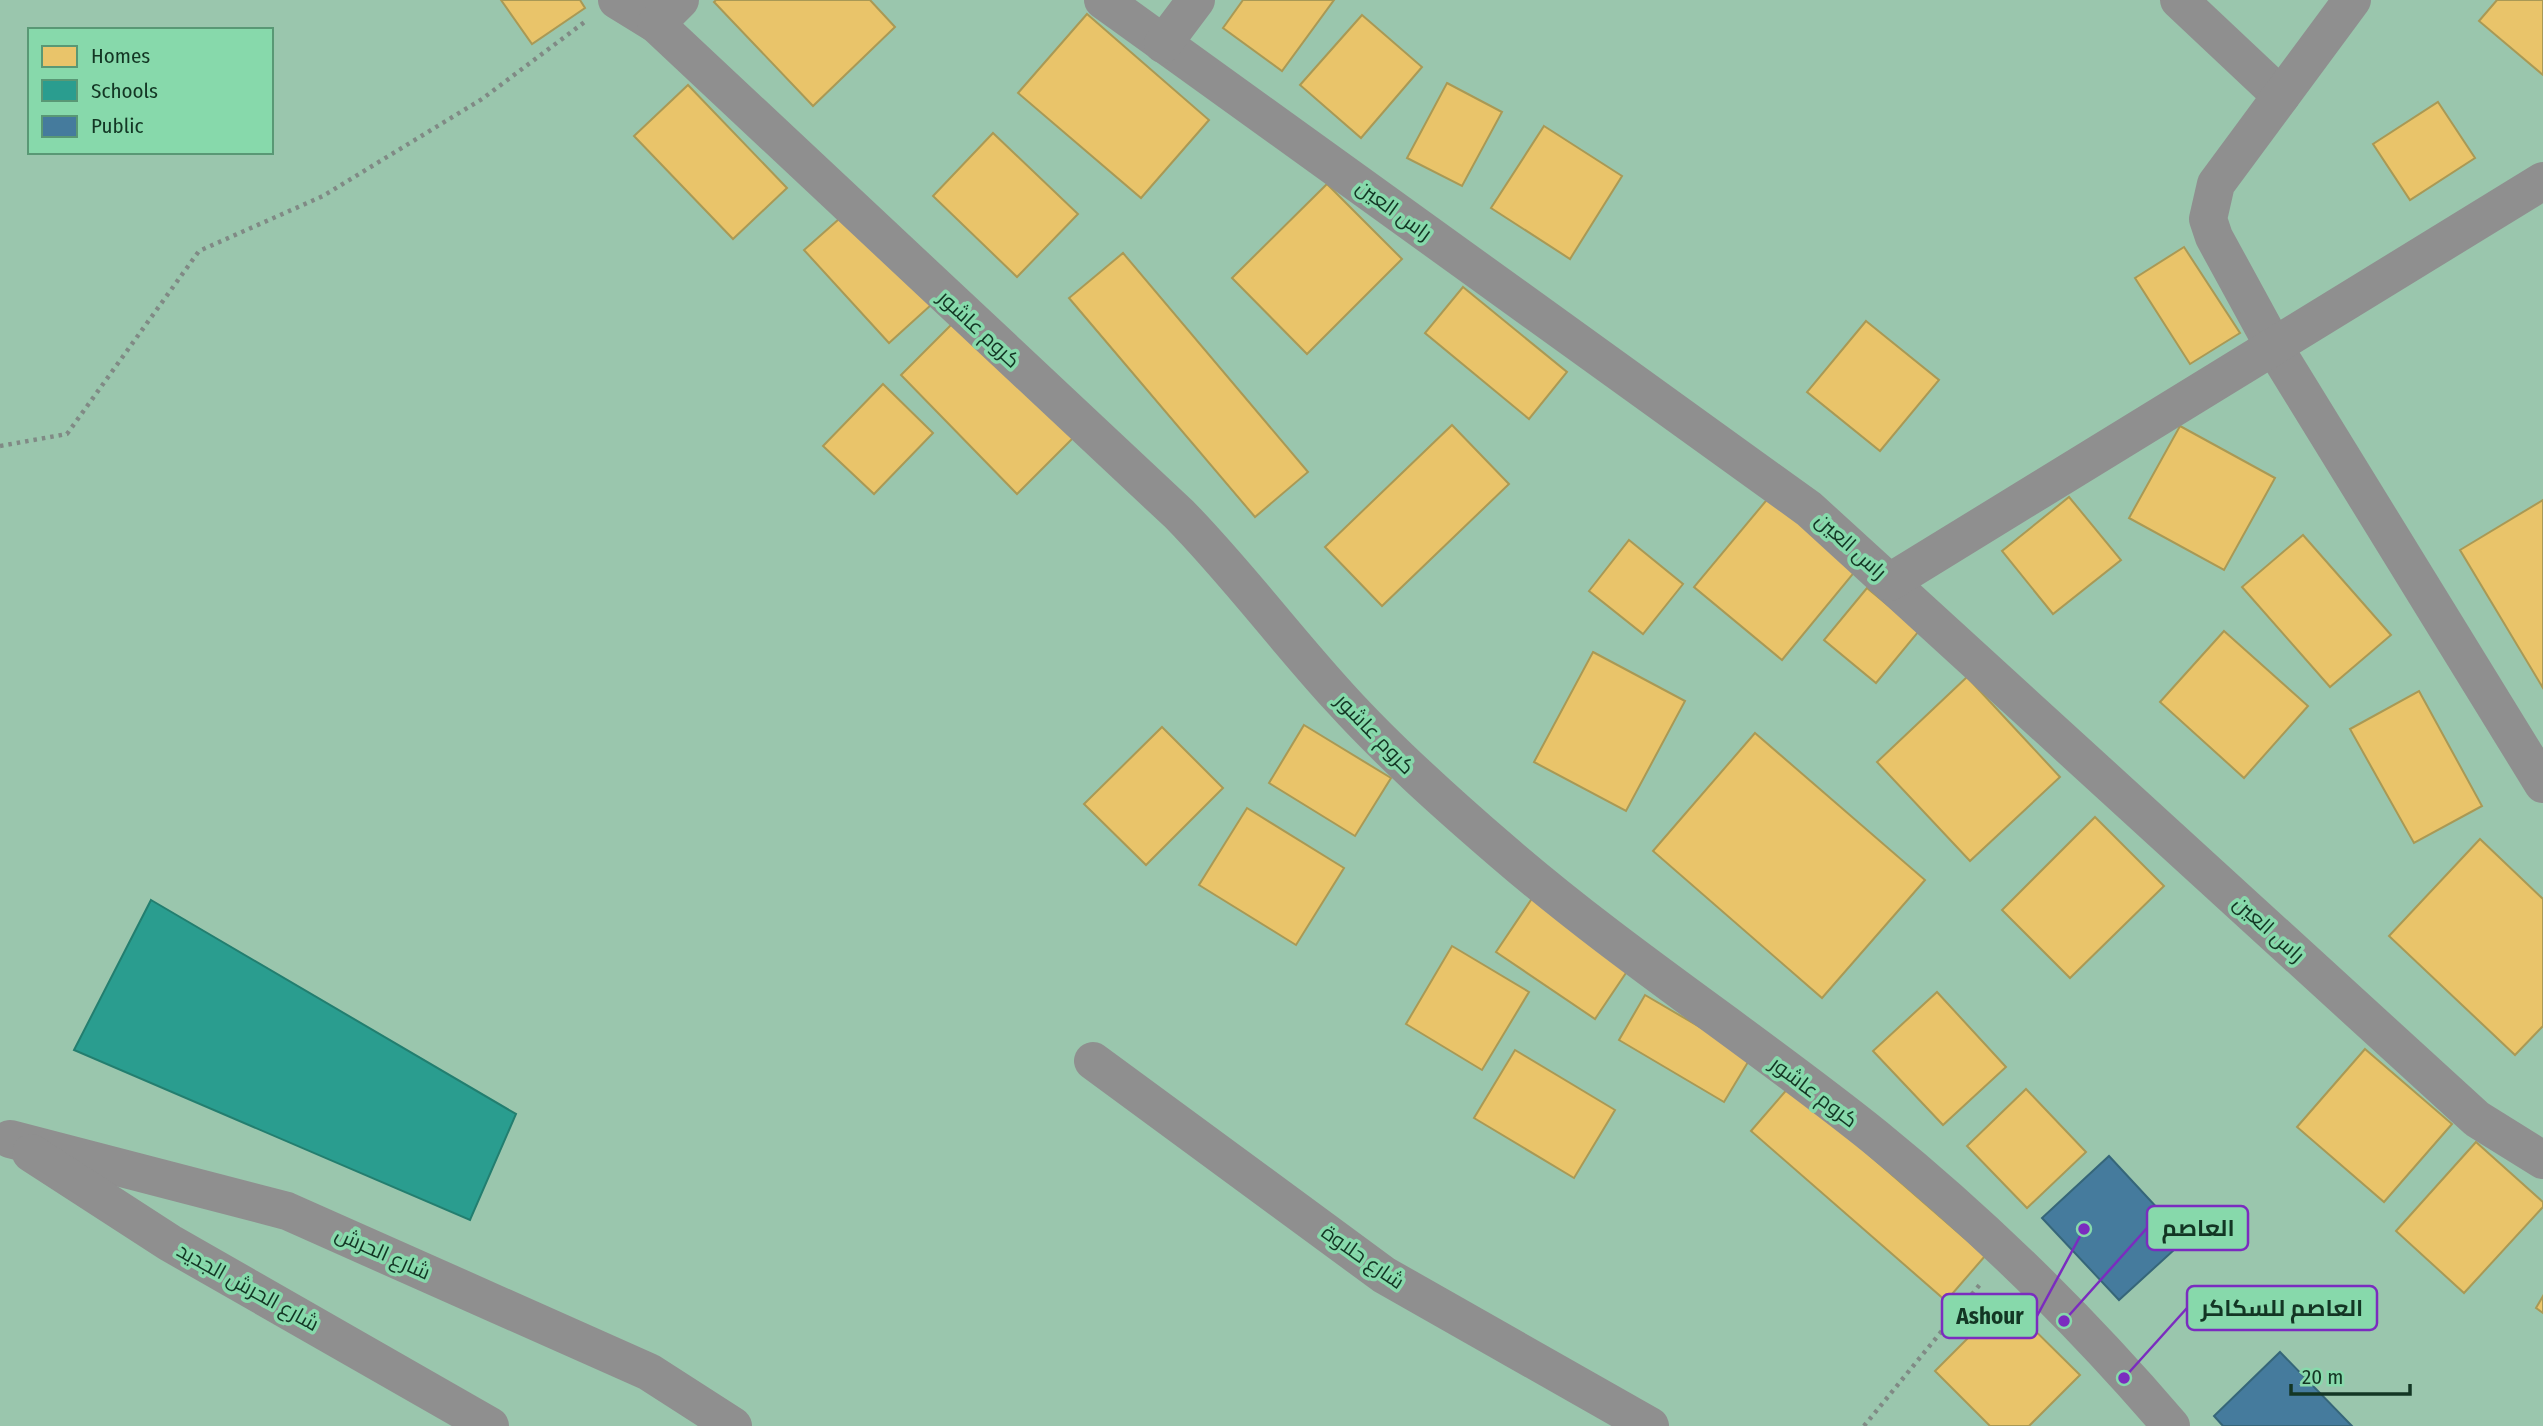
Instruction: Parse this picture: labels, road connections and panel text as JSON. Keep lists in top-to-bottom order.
{
  "streets": {
    "street": [
      "راس العين",
      "كروم عاشور",
      "شارع الحرش",
      "شارع حلاوة",
      "شارع الحرش الجديد"
    ]
  },
  "crossings": [
    ["شارع الحرش", "شارع الحرش الجديد"]
  ],
  "places": ["Ashour", "العاصم", "العاصم للسكاكر"],
  "legend": ["Homes", "Schools", "Public"],
  "scale_bar": "20 m"
}
